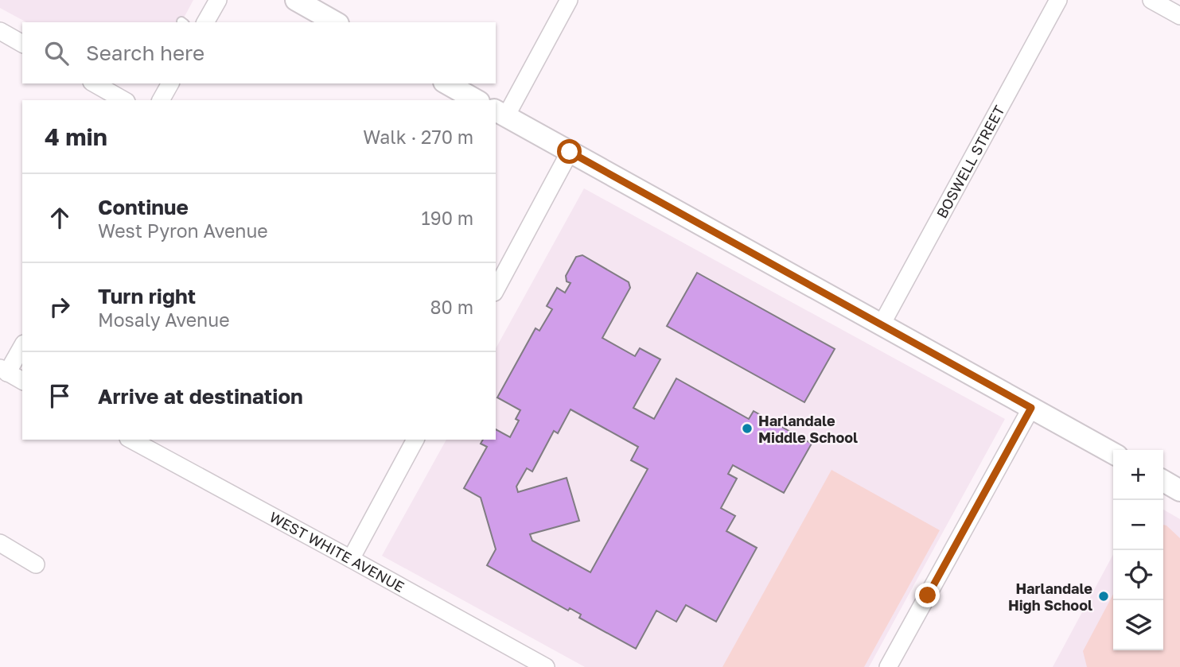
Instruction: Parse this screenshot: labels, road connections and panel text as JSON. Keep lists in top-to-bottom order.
{
  "streets": {
    "street": ["BOSWELL STREET", "WEST WHITE AVENUE"]
  },
  "places": ["Harlandale Middle School", "Harlandale High School"],
  "page": {
    "search": "Search here",
    "heading": ["4 min", "Walk · 270 m"],
    "list": [
      ["Continue", "West Pyron Avenue", "190 m"],
      ["Turn right", "Mosaly Avenue", "80 m"],
      "Arrive at destination"
    ],
    "map_buttons": ["+", "−"]
  }
}
